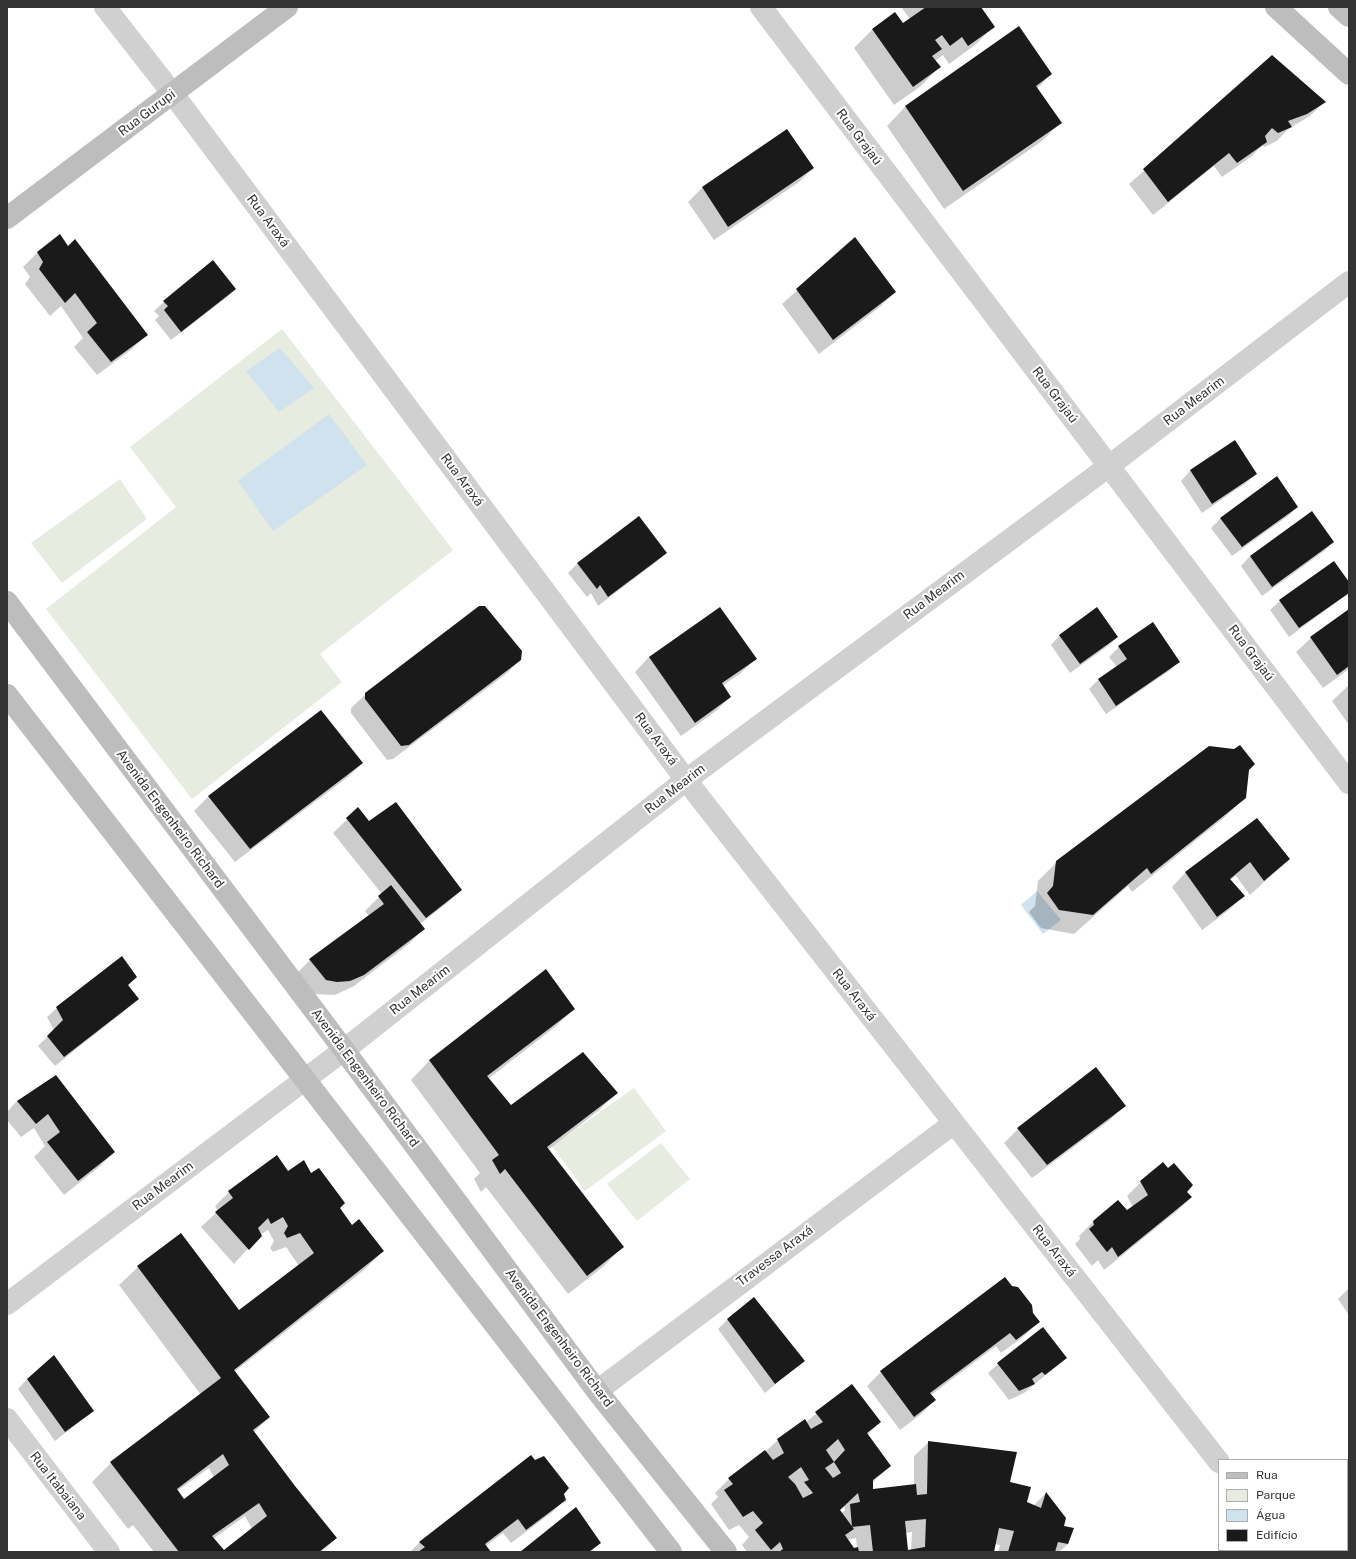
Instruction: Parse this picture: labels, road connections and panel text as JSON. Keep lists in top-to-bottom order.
{
  "streets": {
    "street": [
      "Rua Gurupi",
      "Rua Grajaú",
      "Rua Araxá",
      "Rua Mearim",
      "Avenida Engenheiro Richard",
      "Travessa Araxá",
      "Rua Itabaiana"
    ]
  },
  "crossings": [
    ["Rua Gurupi", "Rua Araxá"],
    ["Rua Grajaú", "Rua Mearim"],
    ["Rua Araxá", "Rua Mearim"],
    ["Rua Araxá", "Travessa Araxá"],
    ["Rua Mearim", "Avenida Engenheiro Richard"],
    ["Avenida Engenheiro Richard", "Travessa Araxá"]
  ],
  "legend": [
    "Rua",
    "Parque",
    "Água",
    "Edifício"
  ]
}
